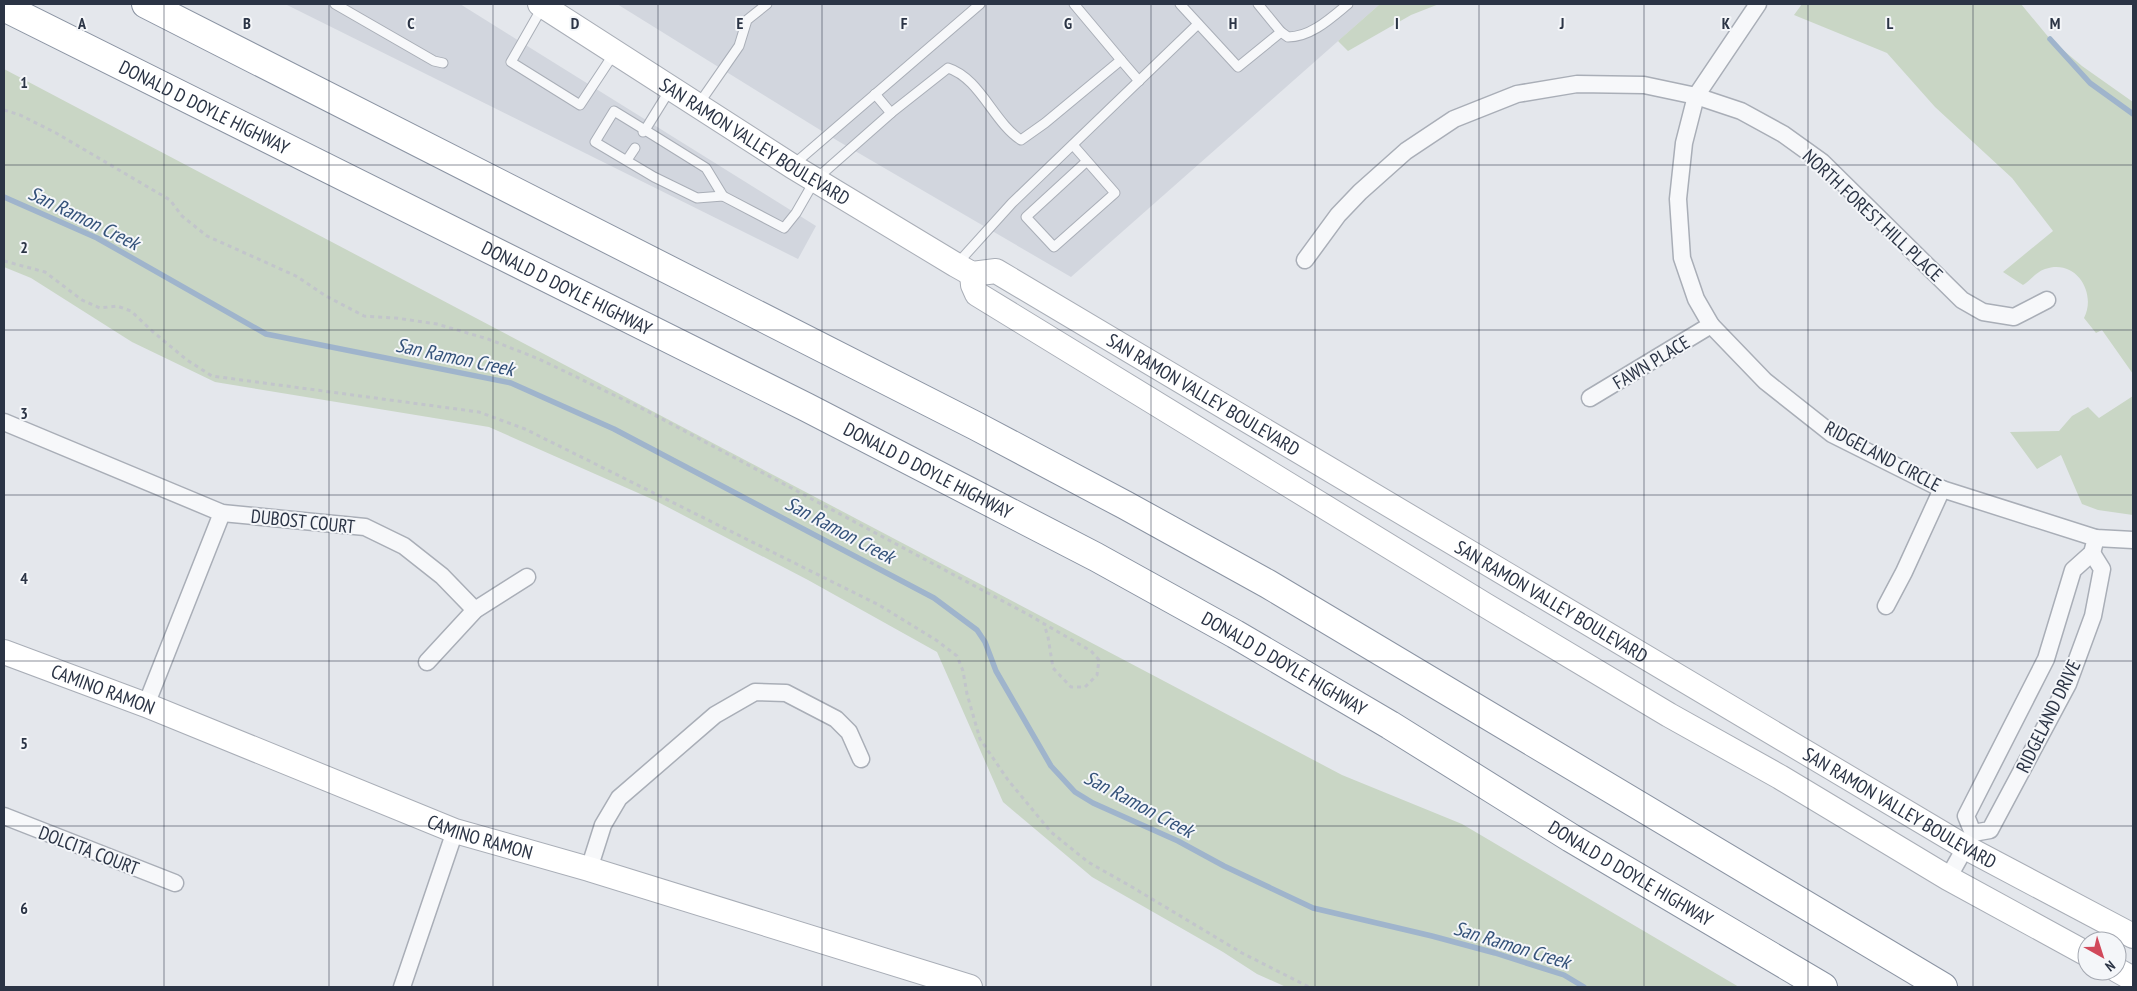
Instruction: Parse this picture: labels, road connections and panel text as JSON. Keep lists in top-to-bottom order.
{
  "streets": {
    "highway": ["DONALD D DOYLE HIGHWAY"],
    "main road": ["SAN RAMON VALLEY BOULEVARD", "CAMINO RAMON"],
    "street": [
      "NORTH FOREST HILL PLACE",
      "FAWN PLACE",
      "RIDGELAND CIRCLE",
      "DUBOST COURT",
      "RIDGELAND DRIVE",
      "DOLCITA COURT"
    ]
  },
  "crossings": [
    ["SAN RAMON VALLEY BOULEVARD", "RIDGELAND DRIVE"],
    ["NORTH FOREST HILL PLACE", "RIDGELAND CIRCLE"],
    ["FAWN PLACE", "RIDGELAND CIRCLE"],
    ["RIDGELAND CIRCLE", "RIDGELAND DRIVE"]
  ],
  "water": ["San Ramon Creek"],
  "north": "bottom right",
  "grid": {
    "columns": [
      "A",
      "B",
      "C",
      "D",
      "E",
      "F",
      "G",
      "H",
      "I",
      "J",
      "K",
      "L",
      "M"
    ],
    "rows": [
      "1",
      "2",
      "3",
      "4",
      "5",
      "6"
    ]
  }
}
